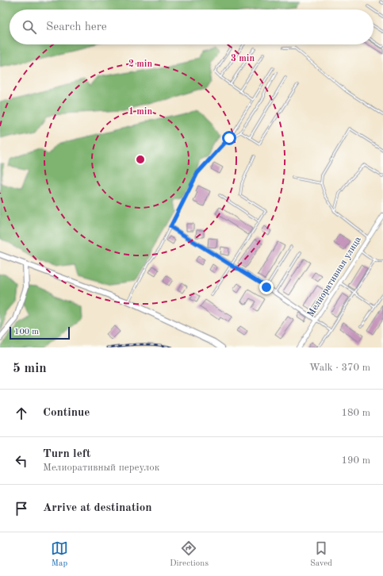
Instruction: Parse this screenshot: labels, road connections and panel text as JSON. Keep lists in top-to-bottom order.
{
  "streets": {
    "street": ["Мелиоративная улица"]
  },
  "scale_bar": "100 m",
  "page": {
    "search": "Search here",
    "scale": "100 m",
    "heading": ["5 min", "Walk · 370 m"],
    "list": [
      ["Continue", "180 m"],
      ["Turn left", "Мелиоративный переулок", "190 m"],
      "Arrive at destination"
    ],
    "nav": ["Map", "Directions", "Saved"]
  },
  "rings": ["3 min", "2 min", "1 min"]
}
